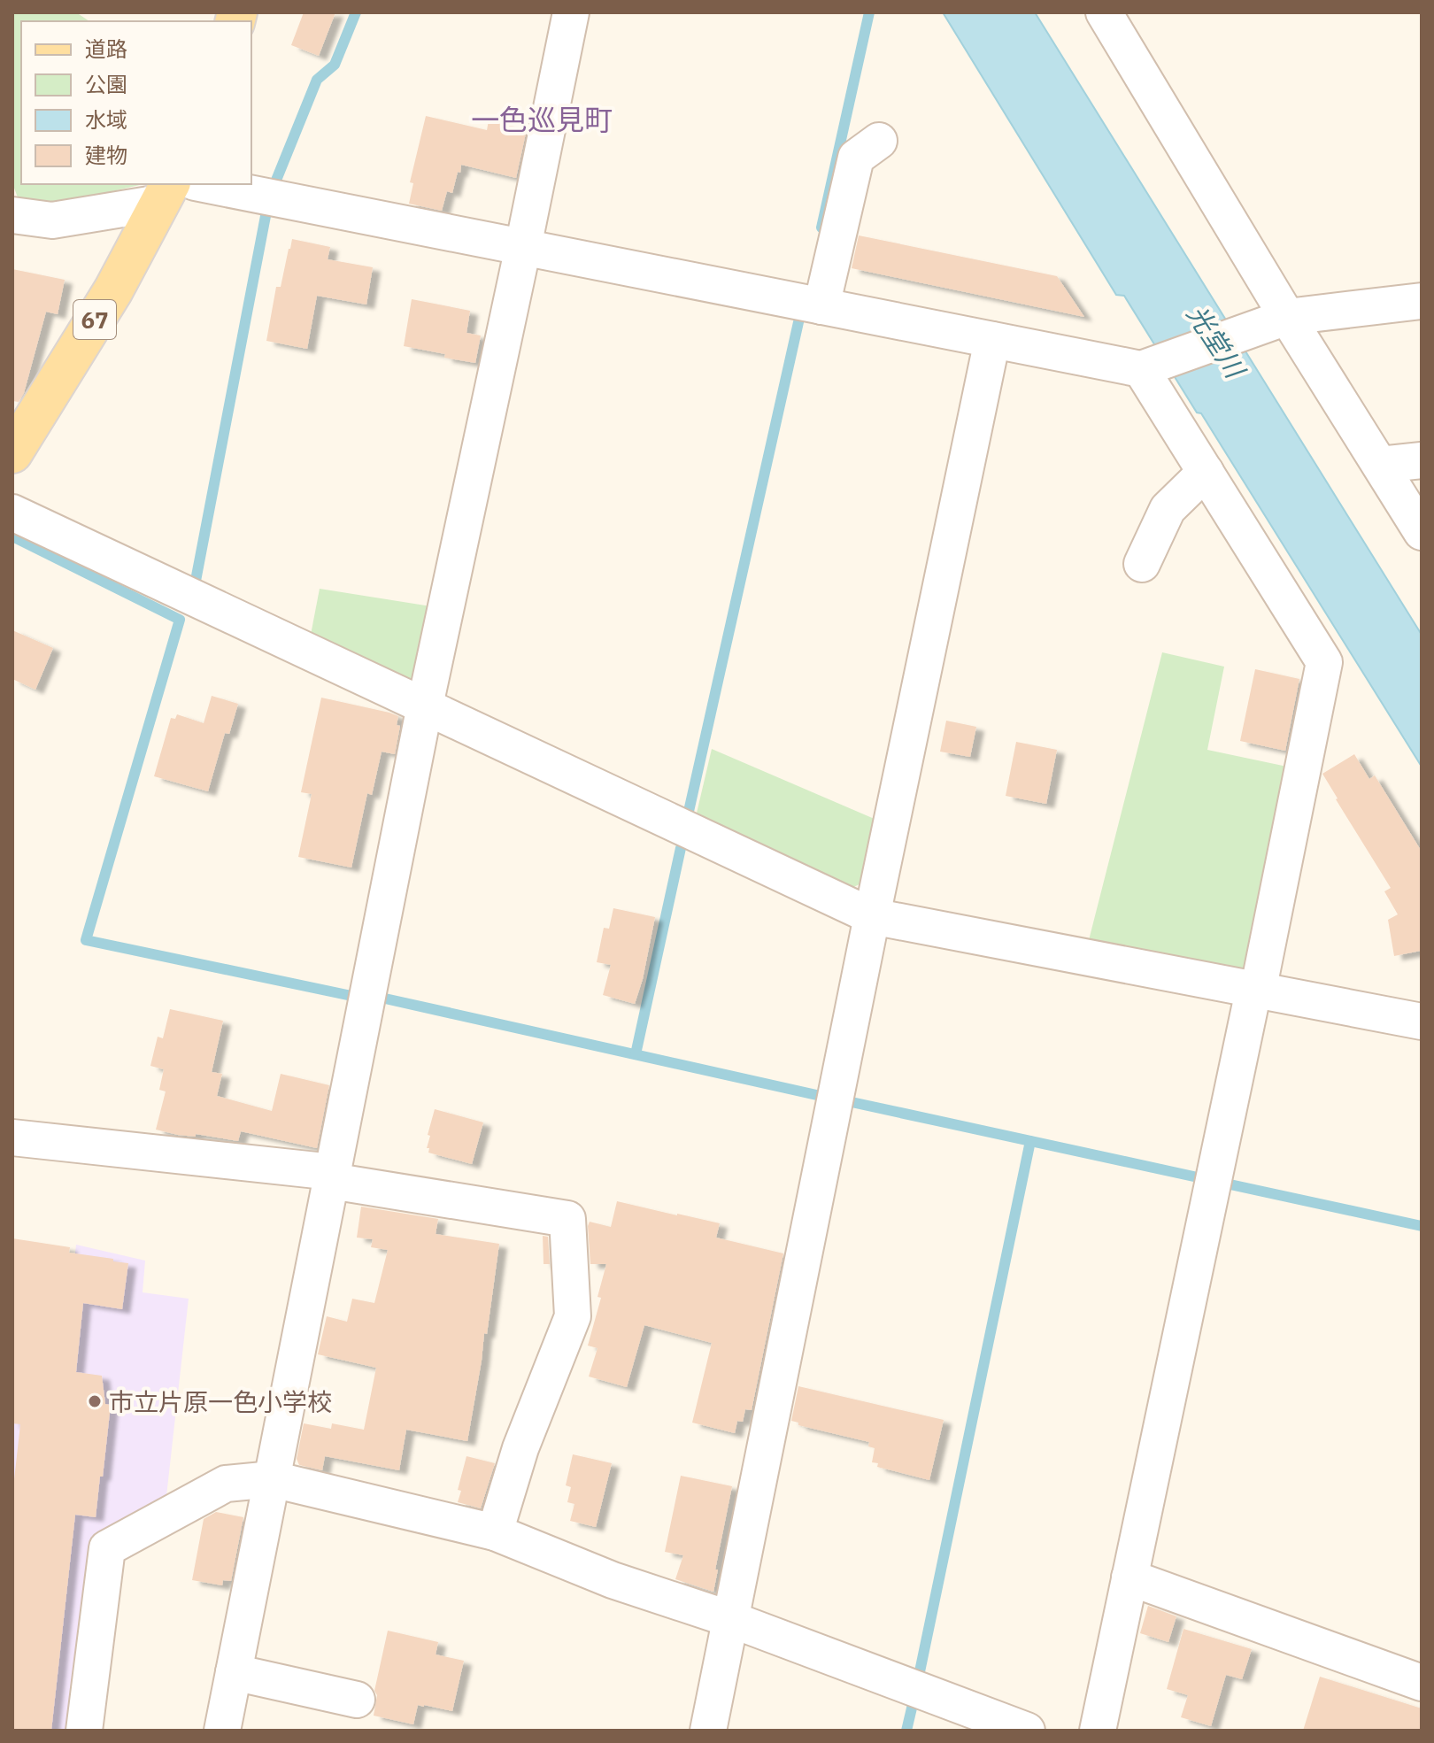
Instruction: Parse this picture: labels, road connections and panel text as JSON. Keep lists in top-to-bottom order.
{
  "streets": {
    "main road": ["67"]
  },
  "districts": ["一色巡見町"],
  "water": ["光堂川"],
  "places": ["市立片原一色小学校"],
  "legend": [
    "道路",
    "公園",
    "水域",
    "建物"
  ]
}
